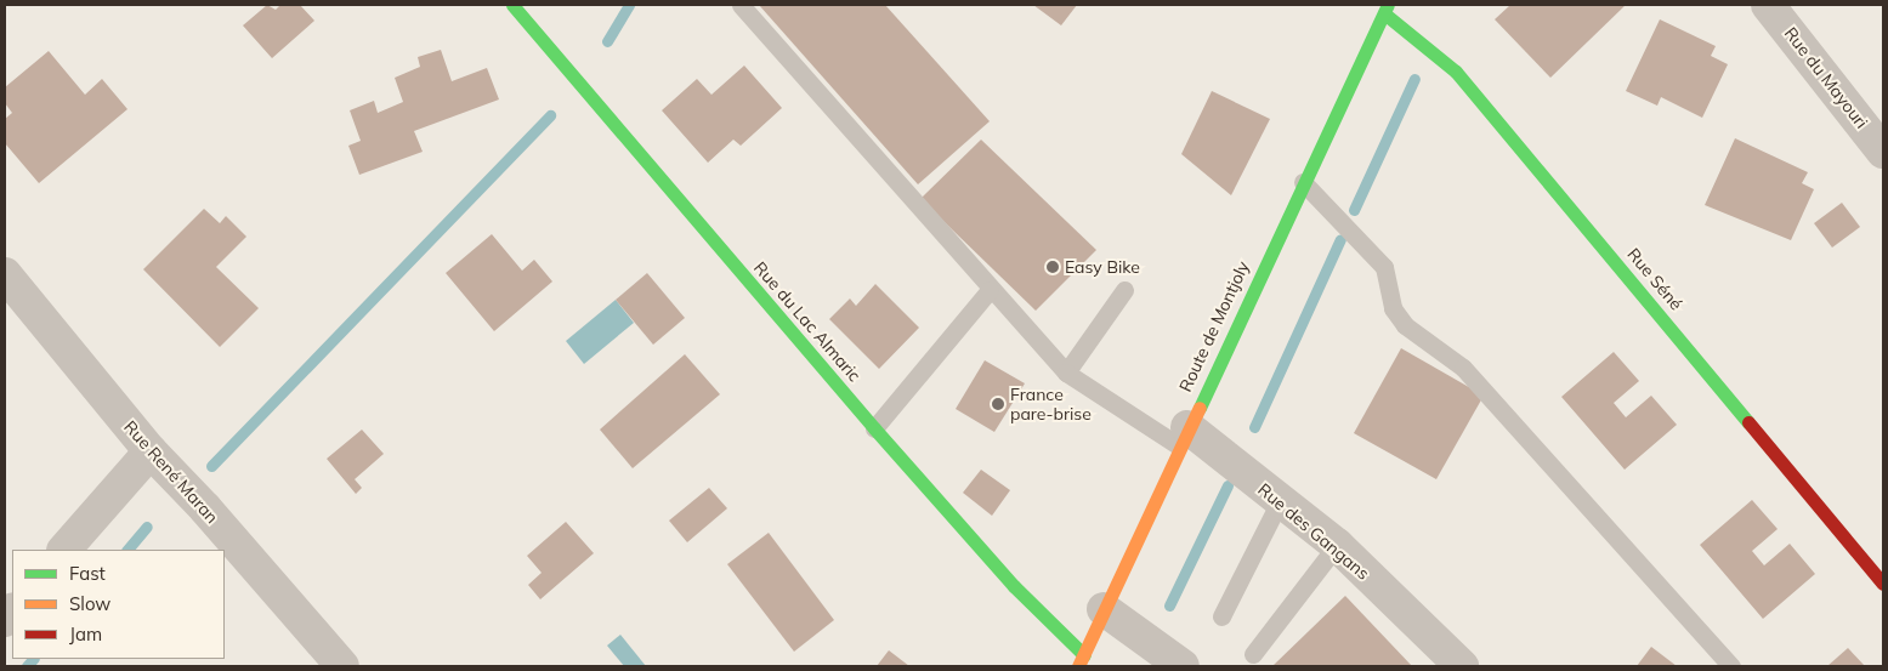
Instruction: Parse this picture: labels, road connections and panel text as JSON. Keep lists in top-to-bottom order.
{
  "streets": {
    "street": [
      "Rue du Mayouri",
      "Rue Séné",
      "Rue du Lac Almaric",
      "Route de Montjoly",
      "Rue René Maran",
      "Rue des Gangans"
    ]
  },
  "crossings": [
    ["Rue Séné", "Route de Montjoly"],
    ["Rue du Lac Almaric", "Route de Montjoly"],
    ["Route de Montjoly", "Rue des Gangans"]
  ],
  "places": ["Easy Bike", "France pare-brise"],
  "legend": ["Fast", "Slow", "Jam"]
}
